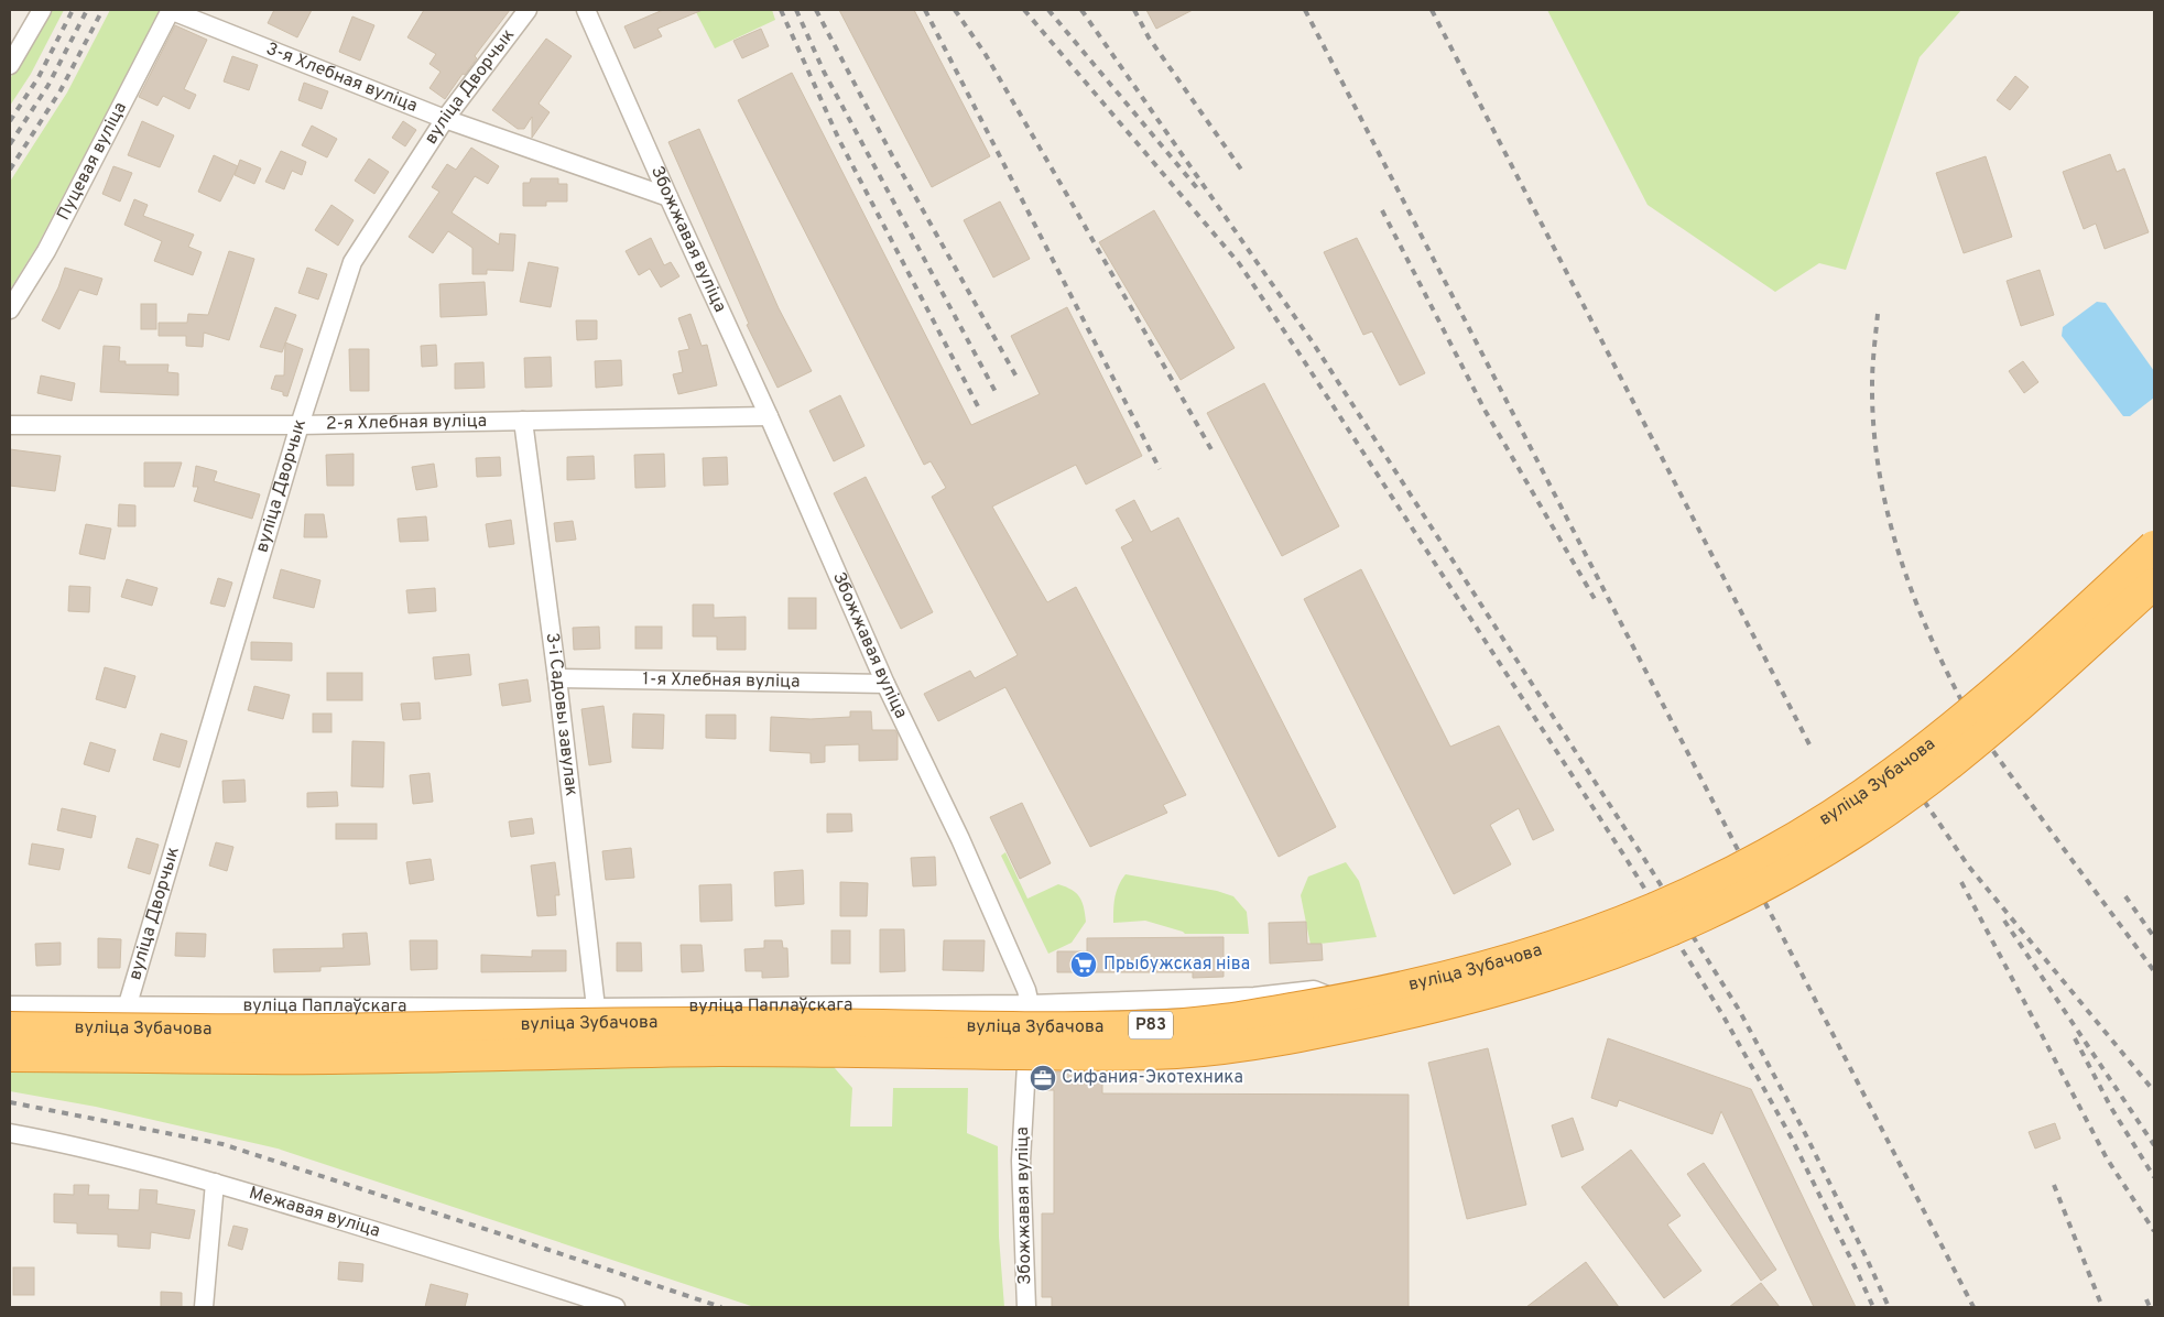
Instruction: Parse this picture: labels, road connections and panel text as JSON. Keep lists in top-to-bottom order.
{
  "streets": {
    "highway": ["вуліца Зубачова", "Р83"],
    "street": [
      "3-я Хлебная вуліца",
      "вуліца Дворчык",
      "Пуцевая вуліца",
      "Збожжавая вуліца",
      "2-я Хлебная вуліца",
      "1-я Хлебная вуліца",
      "3-і Садовы завулак",
      "вуліца Паплаўскага",
      "Межавая вуліца"
    ]
  },
  "crossings": [
    ["3-я Хлебная вуліца", "вуліца Дворчык"],
    ["3-я Хлебная вуліца", "Пуцевая вуліца"],
    ["3-я Хлебная вуліца", "Збожжавая вуліца"],
    ["вуліца Дворчык", "2-я Хлебная вуліца"],
    ["вуліца Дворчык", "вуліца Паплаўскага"],
    ["Збожжавая вуліца", "2-я Хлебная вуліца"],
    ["Збожжавая вуліца", "1-я Хлебная вуліца"],
    ["Збожжавая вуліца", "вуліца Паплаўскага"],
    ["2-я Хлебная вуліца", "3-і Садовы завулак"],
    ["1-я Хлебная вуліца", "3-і Садовы завулак"],
    ["3-і Садовы завулак", "вуліца Паплаўскага"]
  ],
  "places": {
    "supermarket": ["Прыбужская ніва"],
    "office": ["Сифания-Экотехника"]
  }
}
